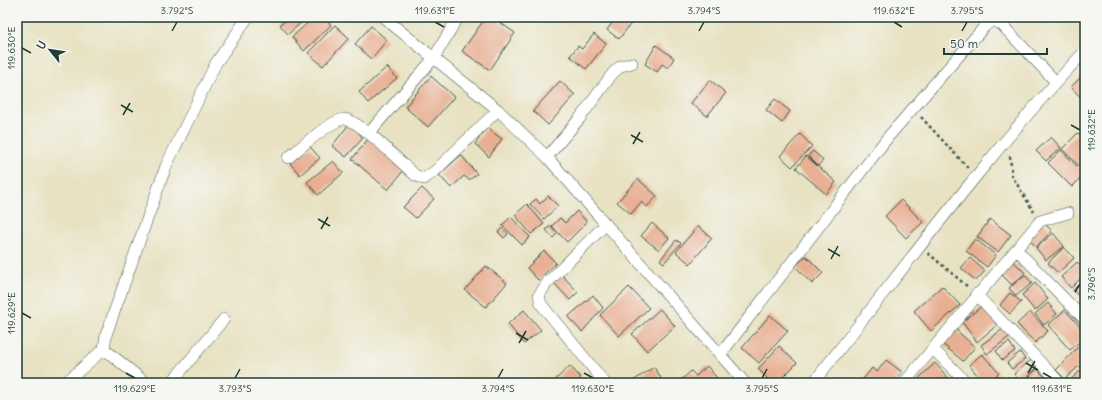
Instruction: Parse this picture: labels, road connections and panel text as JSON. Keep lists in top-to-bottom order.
{
  "scale_bar": "50 m",
  "north": "top left",
  "coordinates": [
    "3.792°S",
    "119.631°E",
    "3.794°S",
    "119.632°E",
    "3.795°S",
    "119.630°E",
    "3.796°S",
    "119.629°E",
    "3.793°S"
  ]
}
